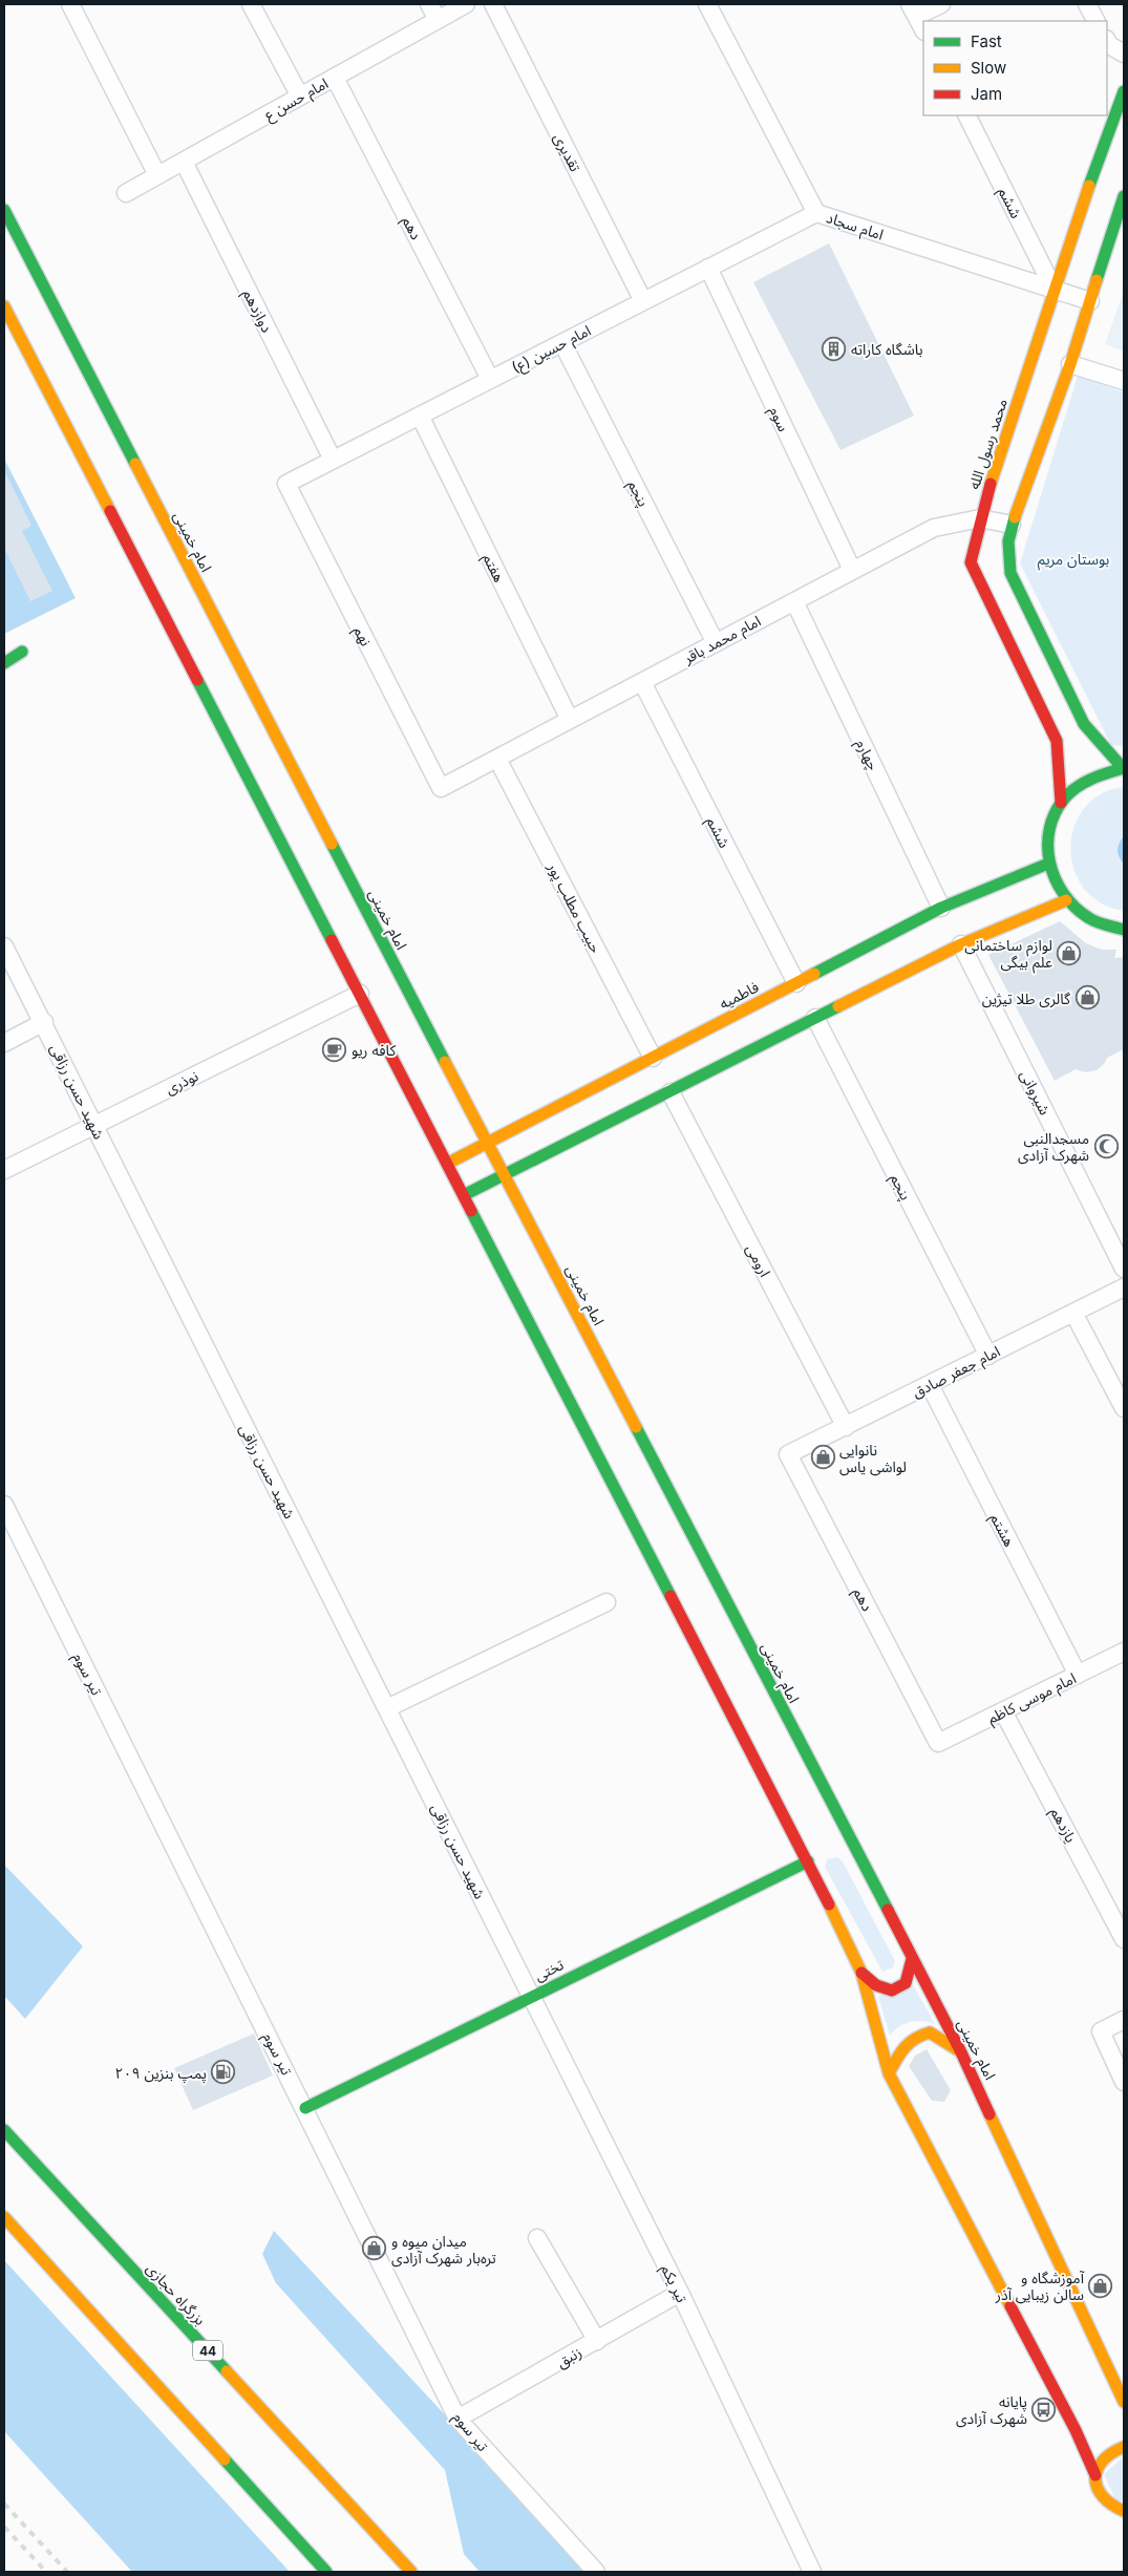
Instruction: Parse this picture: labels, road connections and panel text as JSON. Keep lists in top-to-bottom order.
{
  "streets": {
    "main road": [
      "محمد رسول الله",
      "امام خمینی",
      "فاطمیه",
      "تختی",
      "بزرگراه حجازی",
      "44"
    ],
    "street": [
      "امام حسن ع",
      "تقدیری",
      "ششم",
      "امام سجاد",
      "دهم",
      "دوازدهم",
      "امام حسین (ع)",
      "سوم",
      "پنجم",
      "هفتم",
      "نهم",
      "امام محمد باقر",
      "چهارم",
      "حبیب مطلب پور",
      "نوذری",
      "شهید حسن رزاقی",
      "شیروانی",
      "ارومی",
      "امام جعفر صادق",
      "هشتم",
      "تیر سوم",
      "امام موسی کاظم",
      "یازدهم",
      "تیر یکم",
      "زنبق"
    ]
  },
  "crossings": [
    ["امام حسن ع", "دهم"],
    ["امام حسن ع", "دوازدهم"],
    ["تقدیری", "امام حسین (ع)"],
    ["ششم", "امام سجاد"],
    ["ششم", "محمد رسول الله"],
    ["ششم", "امام محمد باقر"],
    ["ششم", "فاطمیه"],
    ["امام سجاد", "امام حسین (ع)"],
    ["امام سجاد", "محمد رسول الله"],
    ["دهم", "امام حسین (ع)"],
    ["دهم", "امام جعفر صادق"],
    ["دهم", "امام موسی کاظم"],
    ["دوازدهم", "امام حسین (ع)"],
    ["امام حسین (ع)", "سوم"],
    ["امام حسین (ع)", "پنجم"],
    ["امام حسین (ع)", "هفتم"],
    ["امام حسین (ع)", "نهم"],
    ["سوم", "امام محمد باقر"],
    ["محمد رسول الله", "امام محمد باقر"],
    ["محمد رسول الله", "فاطمیه"],
    ["پنجم", "امام محمد باقر"],
    ["پنجم", "امام جعفر صادق"],
    ["امام خمینی", "فاطمیه"],
    ["هفتم", "امام محمد باقر"],
    ["نهم", "امام محمد باقر"],
    ["امام محمد باقر", "چهارم"],
    ["امام محمد باقر", "حبیب مطلب پور"],
    ["چهارم", "فاطمیه"],
    ["حبیب مطلب پور", "فاطمیه"],
    ["نوذری", "شهید حسن رزاقی"],
    ["شهید حسن رزاقی", "تختی"],
    ["شهید حسن رزاقی", "تیر یکم"],
    ["ارومی", "امام جعفر صادق"],
    ["امام جعفر صادق", "هشتم"],
    ["هشتم", "امام موسی کاظم"],
    ["تیر سوم", "تختی"],
    ["تیر سوم", "زنبق"],
    ["امام موسی کاظم", "یازدهم"],
    ["تختی", "تیر یکم"],
    ["تیر یکم", "زنبق"]
  ],
  "parks": ["بوستان مریم"],
  "places": {
    "building": ["باشگاه کاراته"],
    "shop": [
      "لوازم ساختمانی علم بیگی",
      "گالری طلا تیژین",
      "نانوایی لواشی یاس",
      "میدان میوه و تره‌بار شهرک آزادی",
      "آموزشگاه و سالن زیبایی آذر"
    ],
    "cafe": ["کافه ریو"],
    "mosque": ["مسجدالنبی شهرک آزادی"],
    "fuel station": ["پمپ بنزین ۲۰۹"],
    "bus stop": ["پایانه شهرک آزادی"]
  },
  "legend": ["Fast", "Slow", "Jam"]
}
